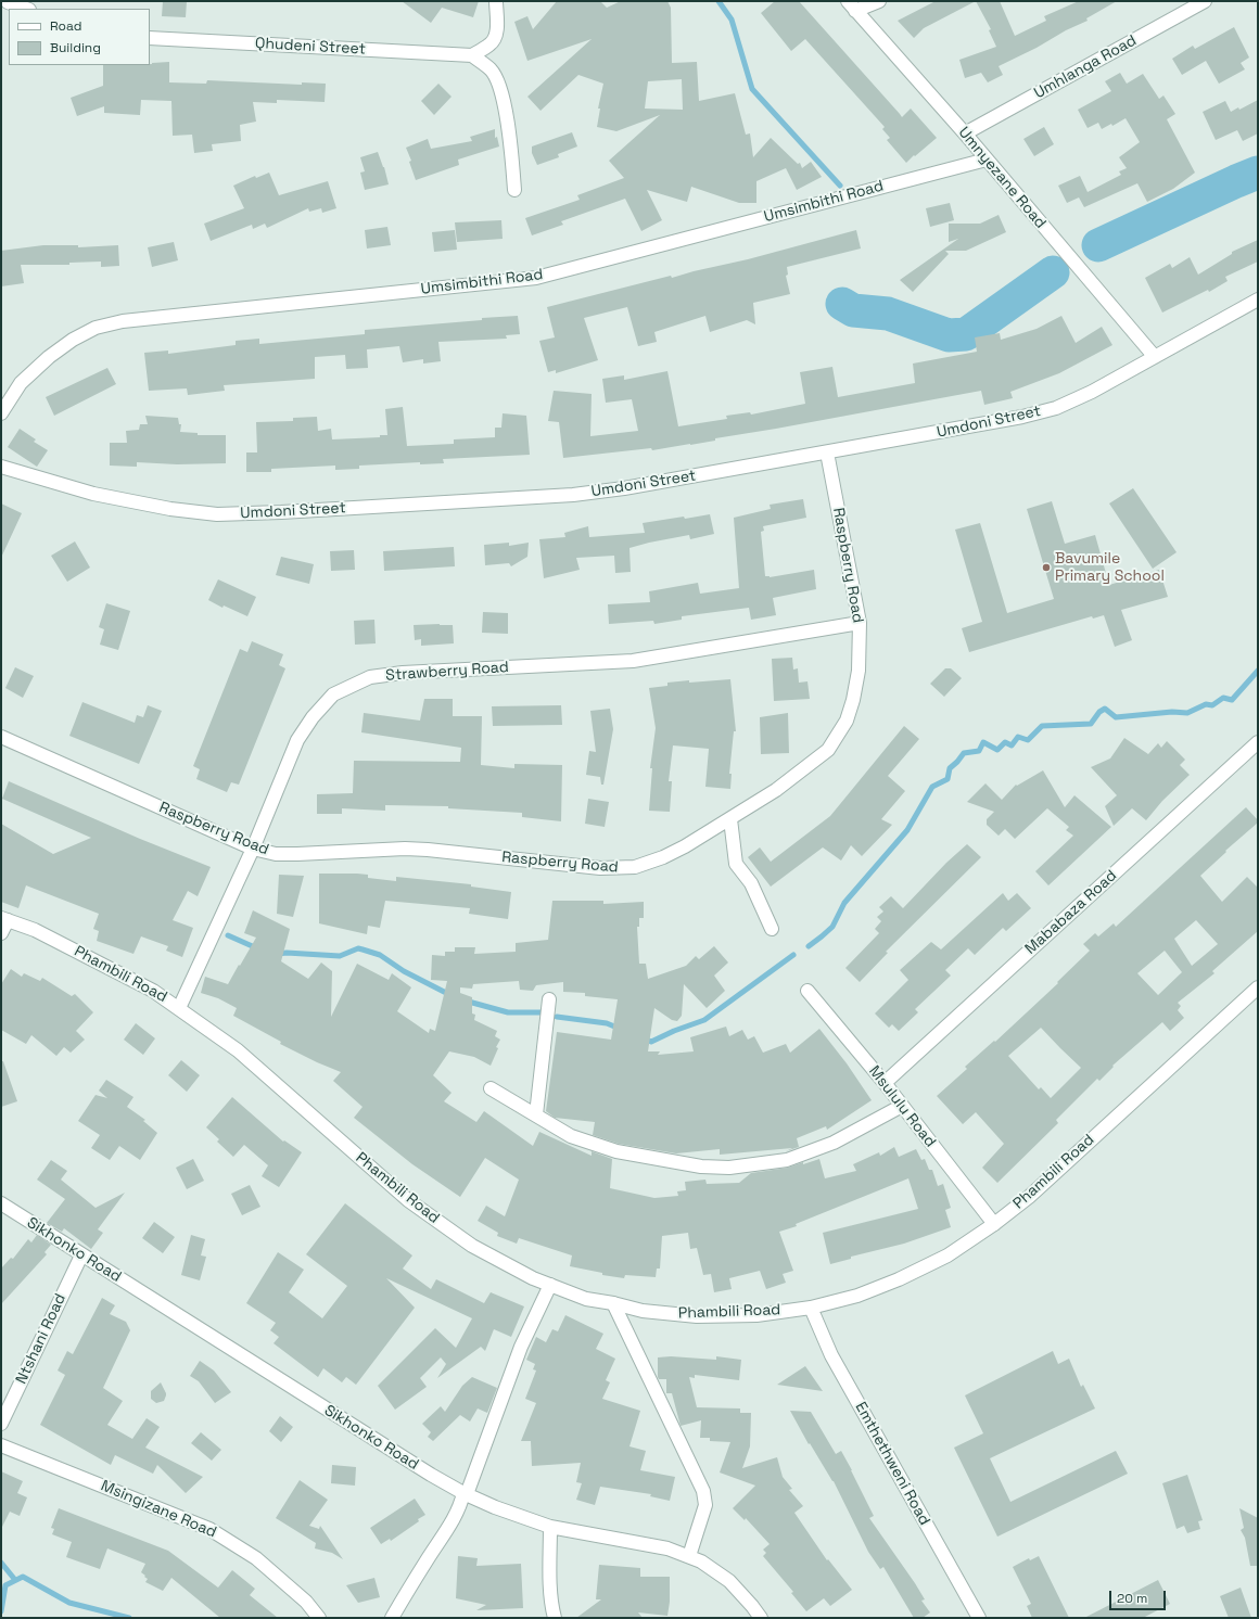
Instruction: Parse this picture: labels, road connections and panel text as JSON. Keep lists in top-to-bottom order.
{
  "streets": {
    "street": [
      "Qhudeni Street",
      "Umhlanga Road",
      "Umnyezane Road",
      "Umsimbithi Road",
      "Umdoni Street",
      "Raspberry Road",
      "Strawberry Road",
      "Mababaza Road",
      "Phambili Road",
      "Msululu Road",
      "Sikhonko Road",
      "Ntshani Road",
      "Emthethweni Road",
      "Msingizane Road"
    ]
  },
  "crossings": [
    ["Umhlanga Road", "Umnyezane Road"],
    ["Umnyezane Road", "Umsimbithi Road"],
    ["Umnyezane Road", "Umdoni Street"],
    ["Umdoni Street", "Raspberry Road"],
    ["Raspberry Road", "Strawberry Road"],
    ["Strawberry Road", "Phambili Road"],
    ["Mababaza Road", "Msululu Road"],
    ["Phambili Road", "Msululu Road"],
    ["Phambili Road", "Emthethweni Road"],
    ["Sikhonko Road", "Ntshani Road"]
  ],
  "places": ["Bavumile Primary School"],
  "legend": ["Road", "Building"],
  "scale_bar": "20 m"
}
